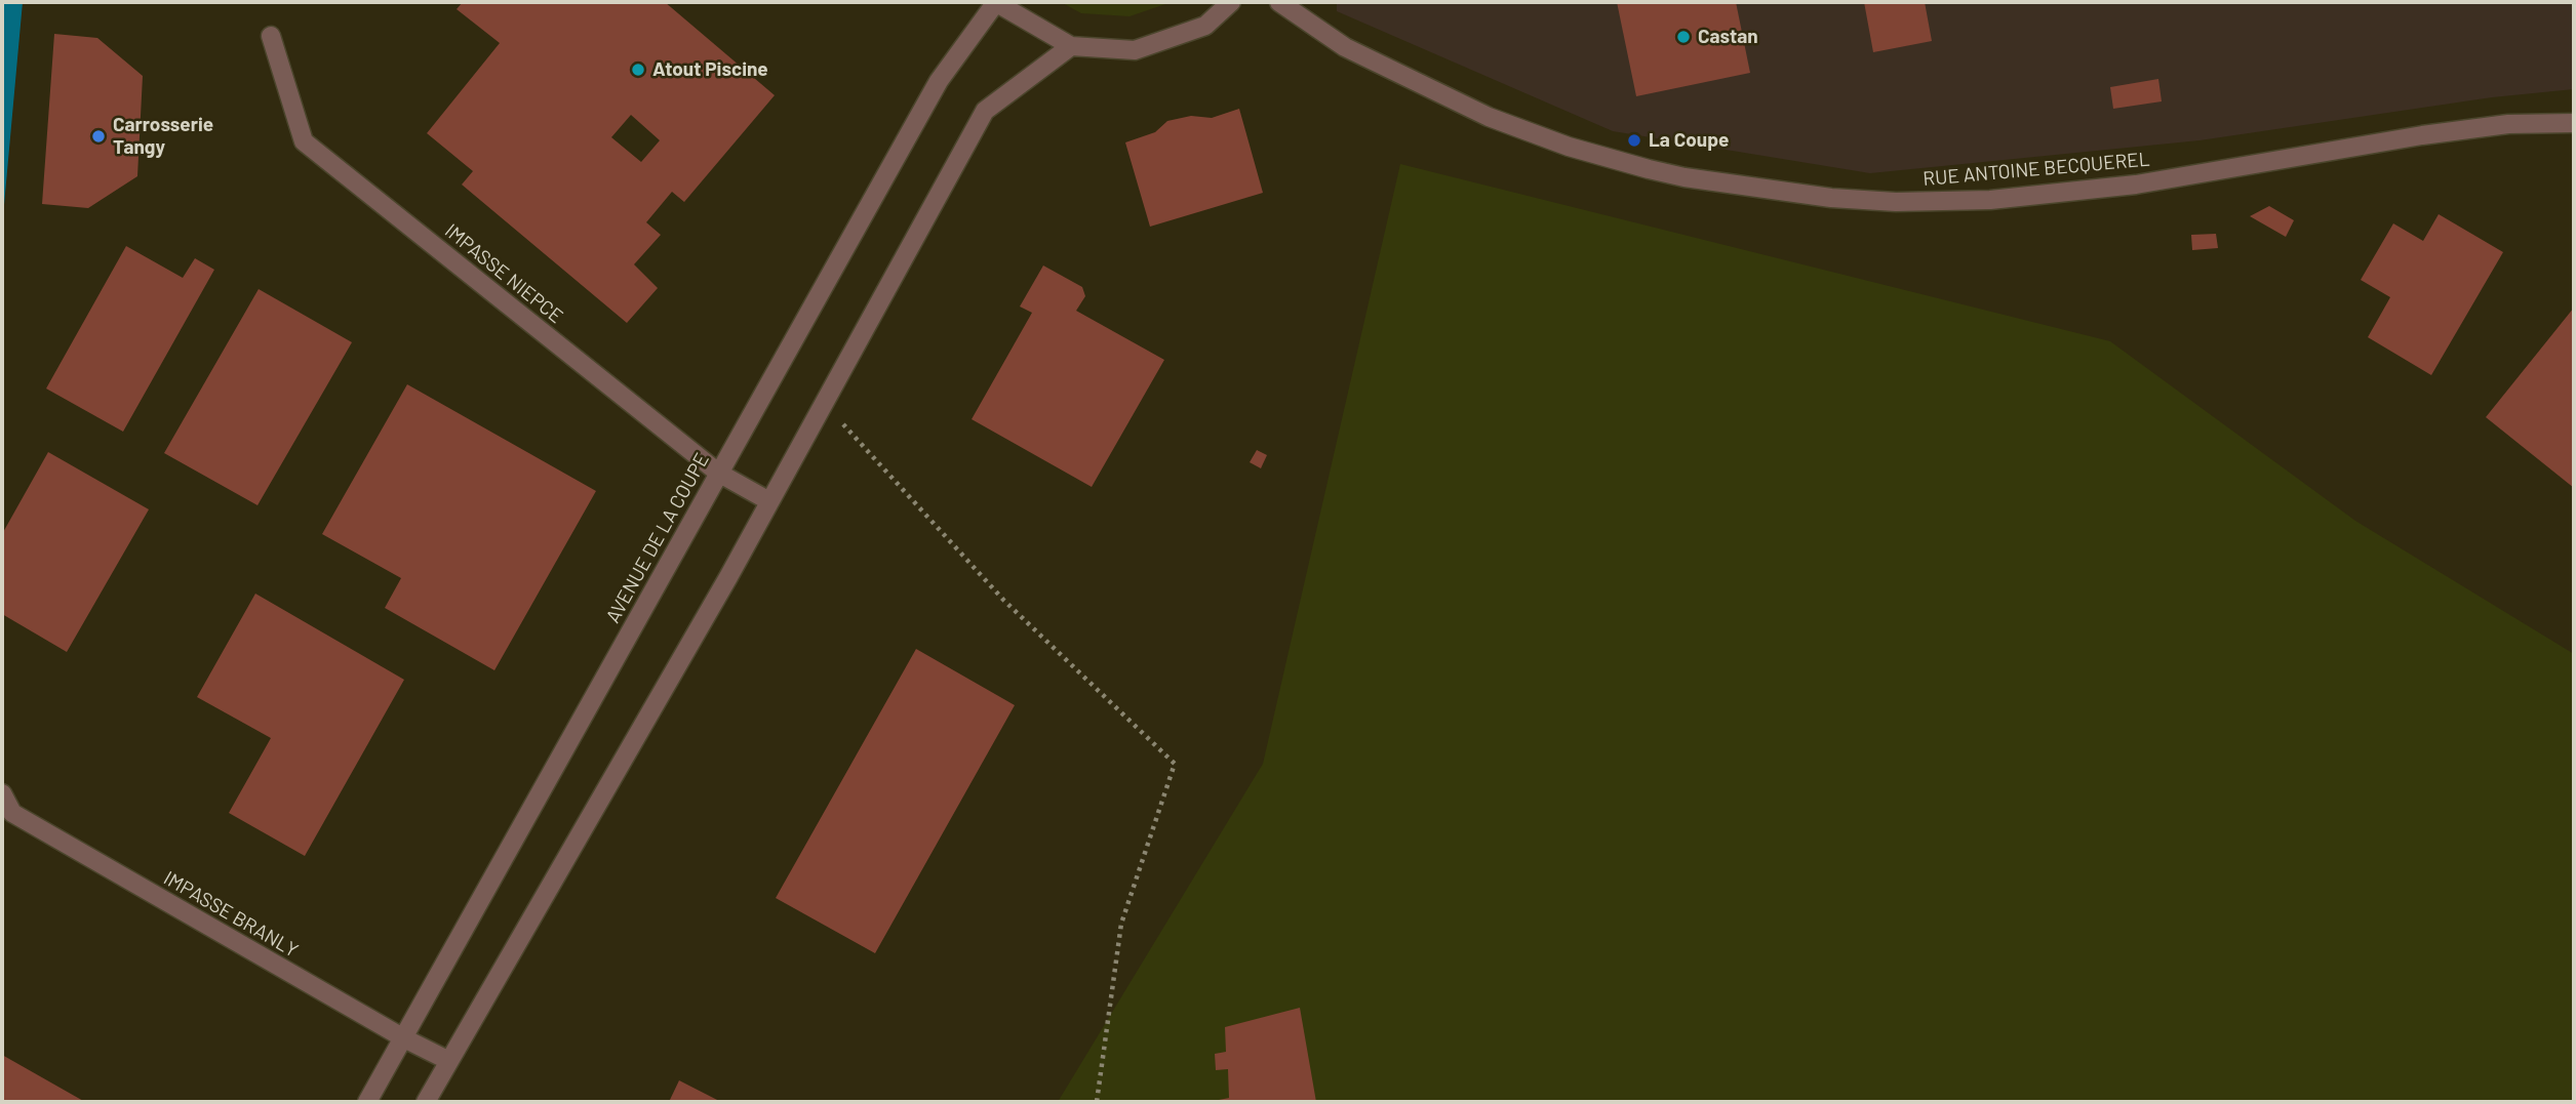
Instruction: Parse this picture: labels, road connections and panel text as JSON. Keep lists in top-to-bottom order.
{
  "streets": {
    "street": [
      "RUE ANTOINE BECQUEREL",
      "IMPASSE NIEPCE",
      "AVENUE DE LA COUPE",
      "IMPASSE BRANLY"
    ]
  },
  "crossings": [
    ["IMPASSE NIEPCE", "AVENUE DE LA COUPE"],
    ["AVENUE DE LA COUPE", "IMPASSE BRANLY"]
  ],
  "places": [
    "Castan",
    "Atout Piscine",
    "Carrosserie Tangy",
    "La Coupe"
  ]
}
